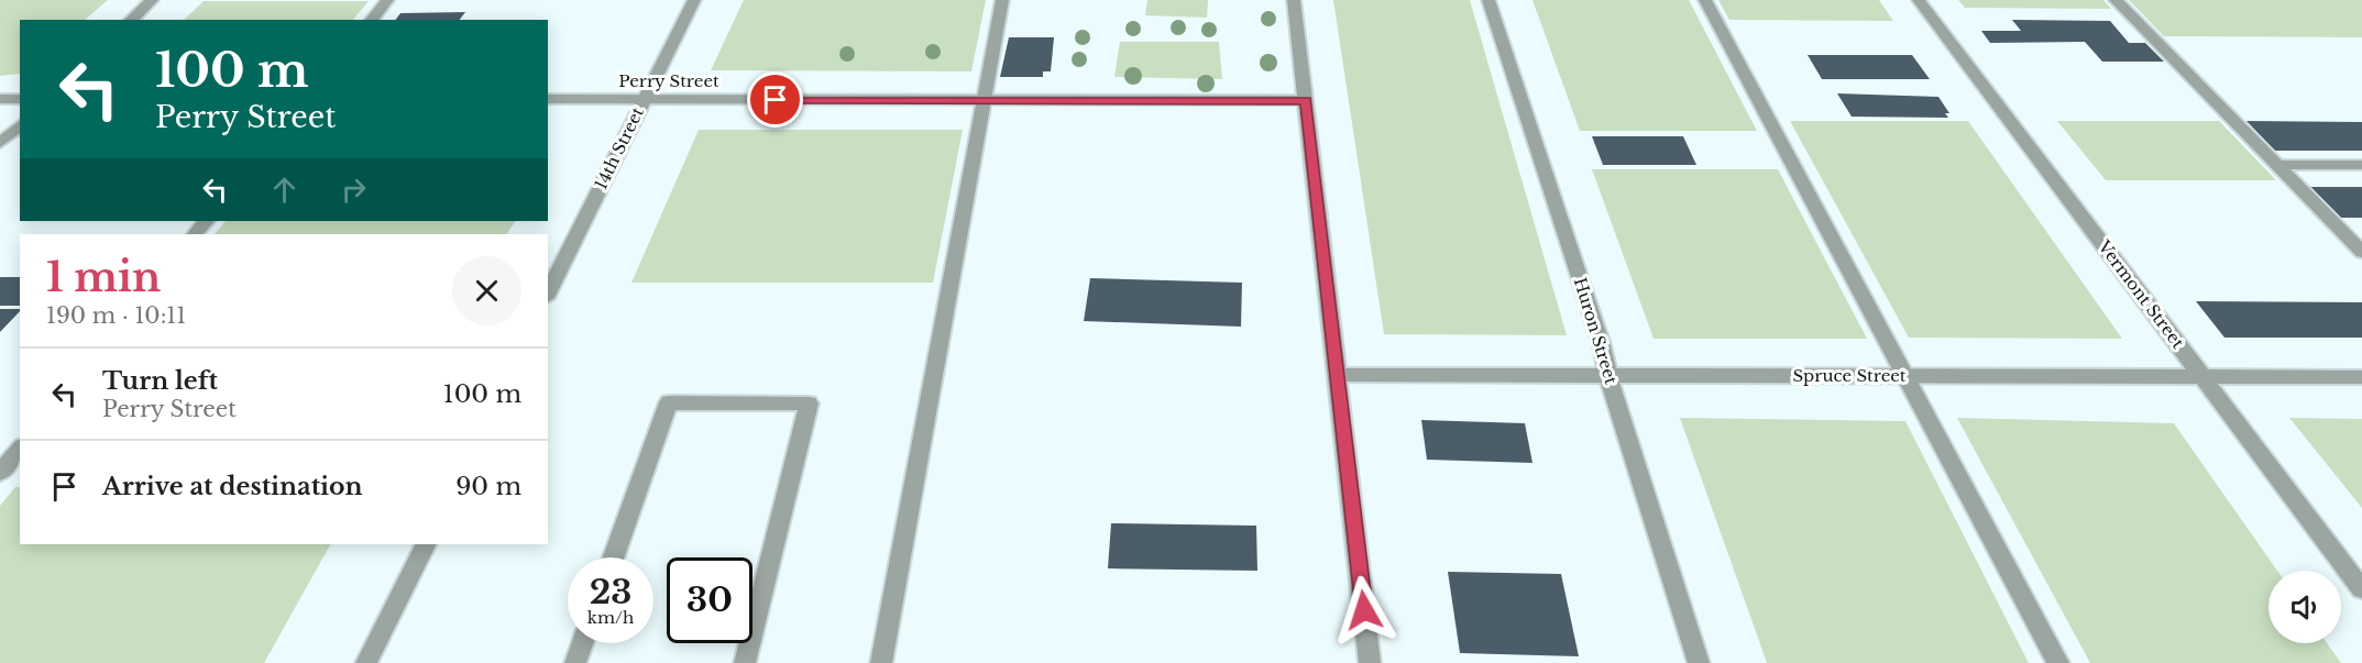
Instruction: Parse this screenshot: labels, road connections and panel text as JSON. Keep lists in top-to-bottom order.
{
  "streets": {
    "street": [
      "Perry Street",
      "14th Street",
      "Vermont Street",
      "Huron Street",
      "Spruce Street"
    ]
  },
  "crossings": [
    ["Perry Street", "14th Street"],
    ["Vermont Street", "Spruce Street"],
    ["Huron Street", "Spruce Street"]
  ],
  "page": {
    "turn": ["100 m", "Perry Street"],
    "heading": ["1 min", "190 m · 10:11"],
    "list": [
      {
        "name": "Turn left",
        "note": "Perry Street",
        "value": "100 m"
      },
      {
        "name": "Arrive at destination",
        "value": "90 m"
      }
    ],
    "speed": "23 km/h",
    "limit": "30"
  }
}
